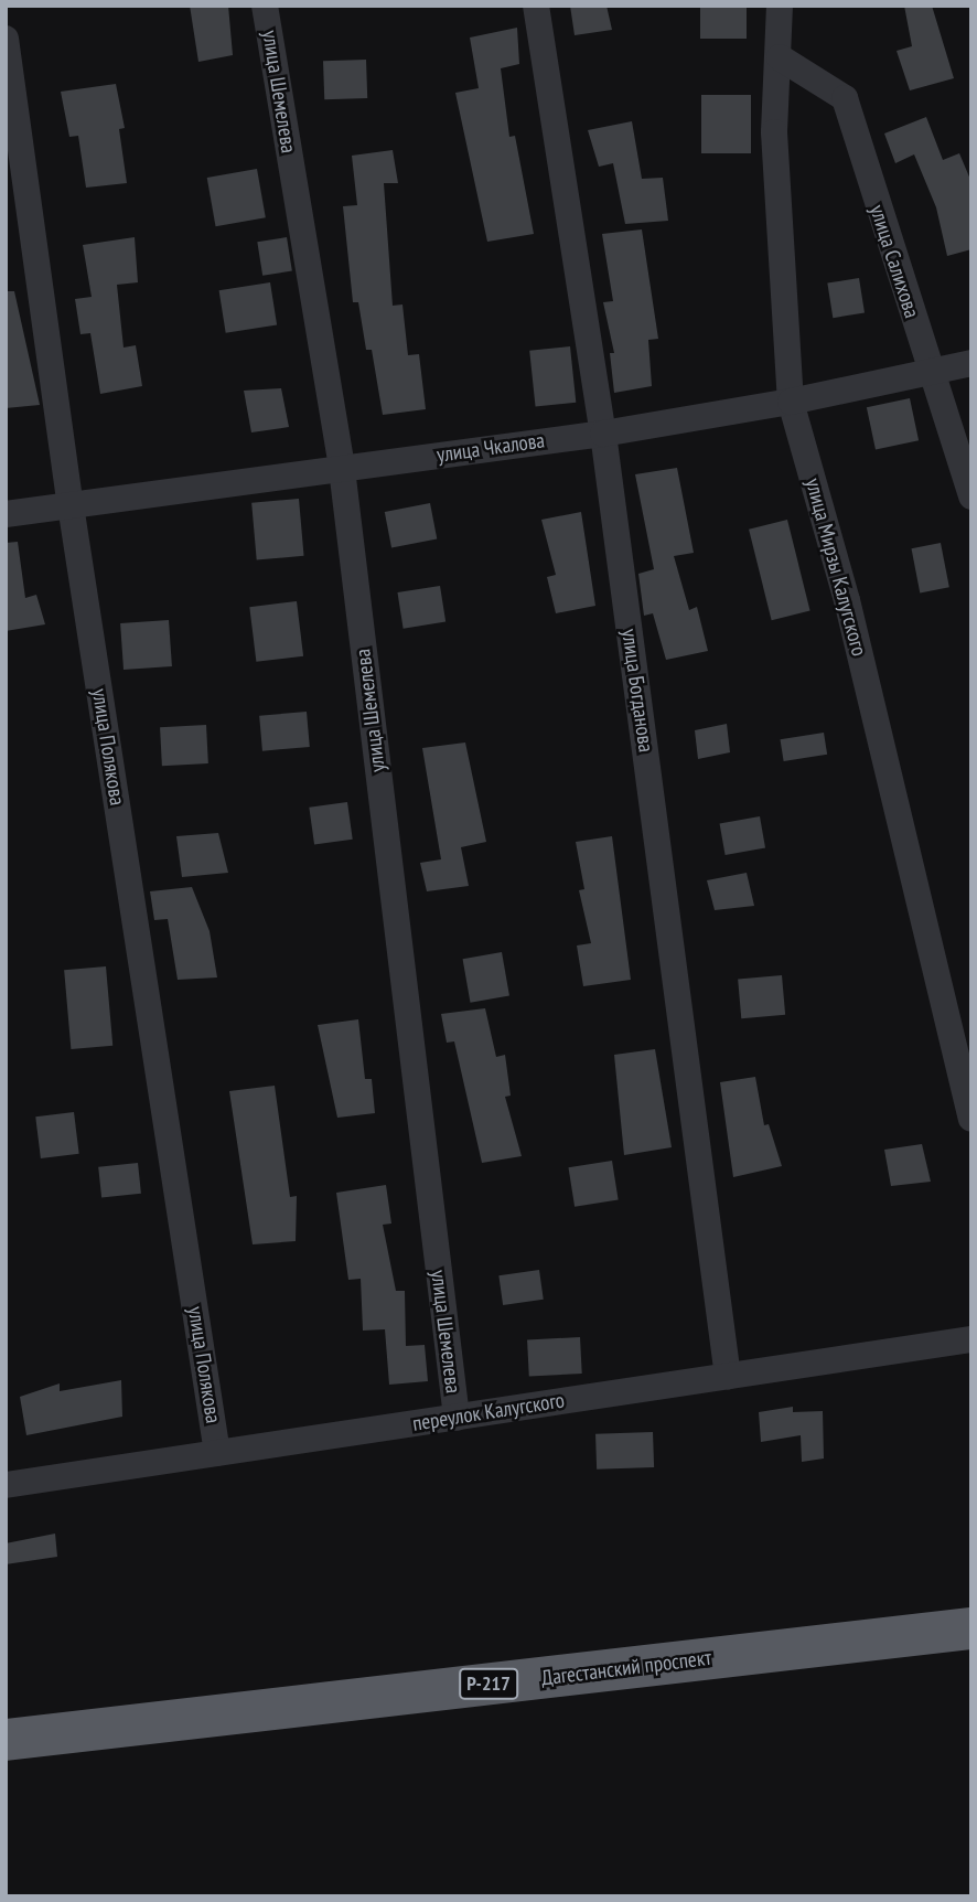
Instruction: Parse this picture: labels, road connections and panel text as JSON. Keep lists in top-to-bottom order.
{
  "streets": {
    "highway": ["Дагестанский проспект", "Р-217"],
    "street": [
      "улица Шемелева",
      "улица Салихова",
      "улица Чкалова",
      "улица Мирзы Калугского",
      "улица Богданова",
      "улица Полякова",
      "переулок Калугского"
    ]
  },
  "crossings": [
    ["улица Шемелева", "улица Чкалова"],
    ["улица Шемелева", "переулок Калугского"],
    ["улица Салихова", "улица Чкалова"],
    ["улица Салихова", "улица Мирзы Калугского"],
    ["улица Чкалова", "улица Мирзы Калугского"],
    ["улица Чкалова", "улица Богданова"],
    ["улица Чкалова", "улица Полякова"],
    ["улица Богданова", "переулок Калугского"],
    ["улица Полякова", "переулок Калугского"]
  ]
}
